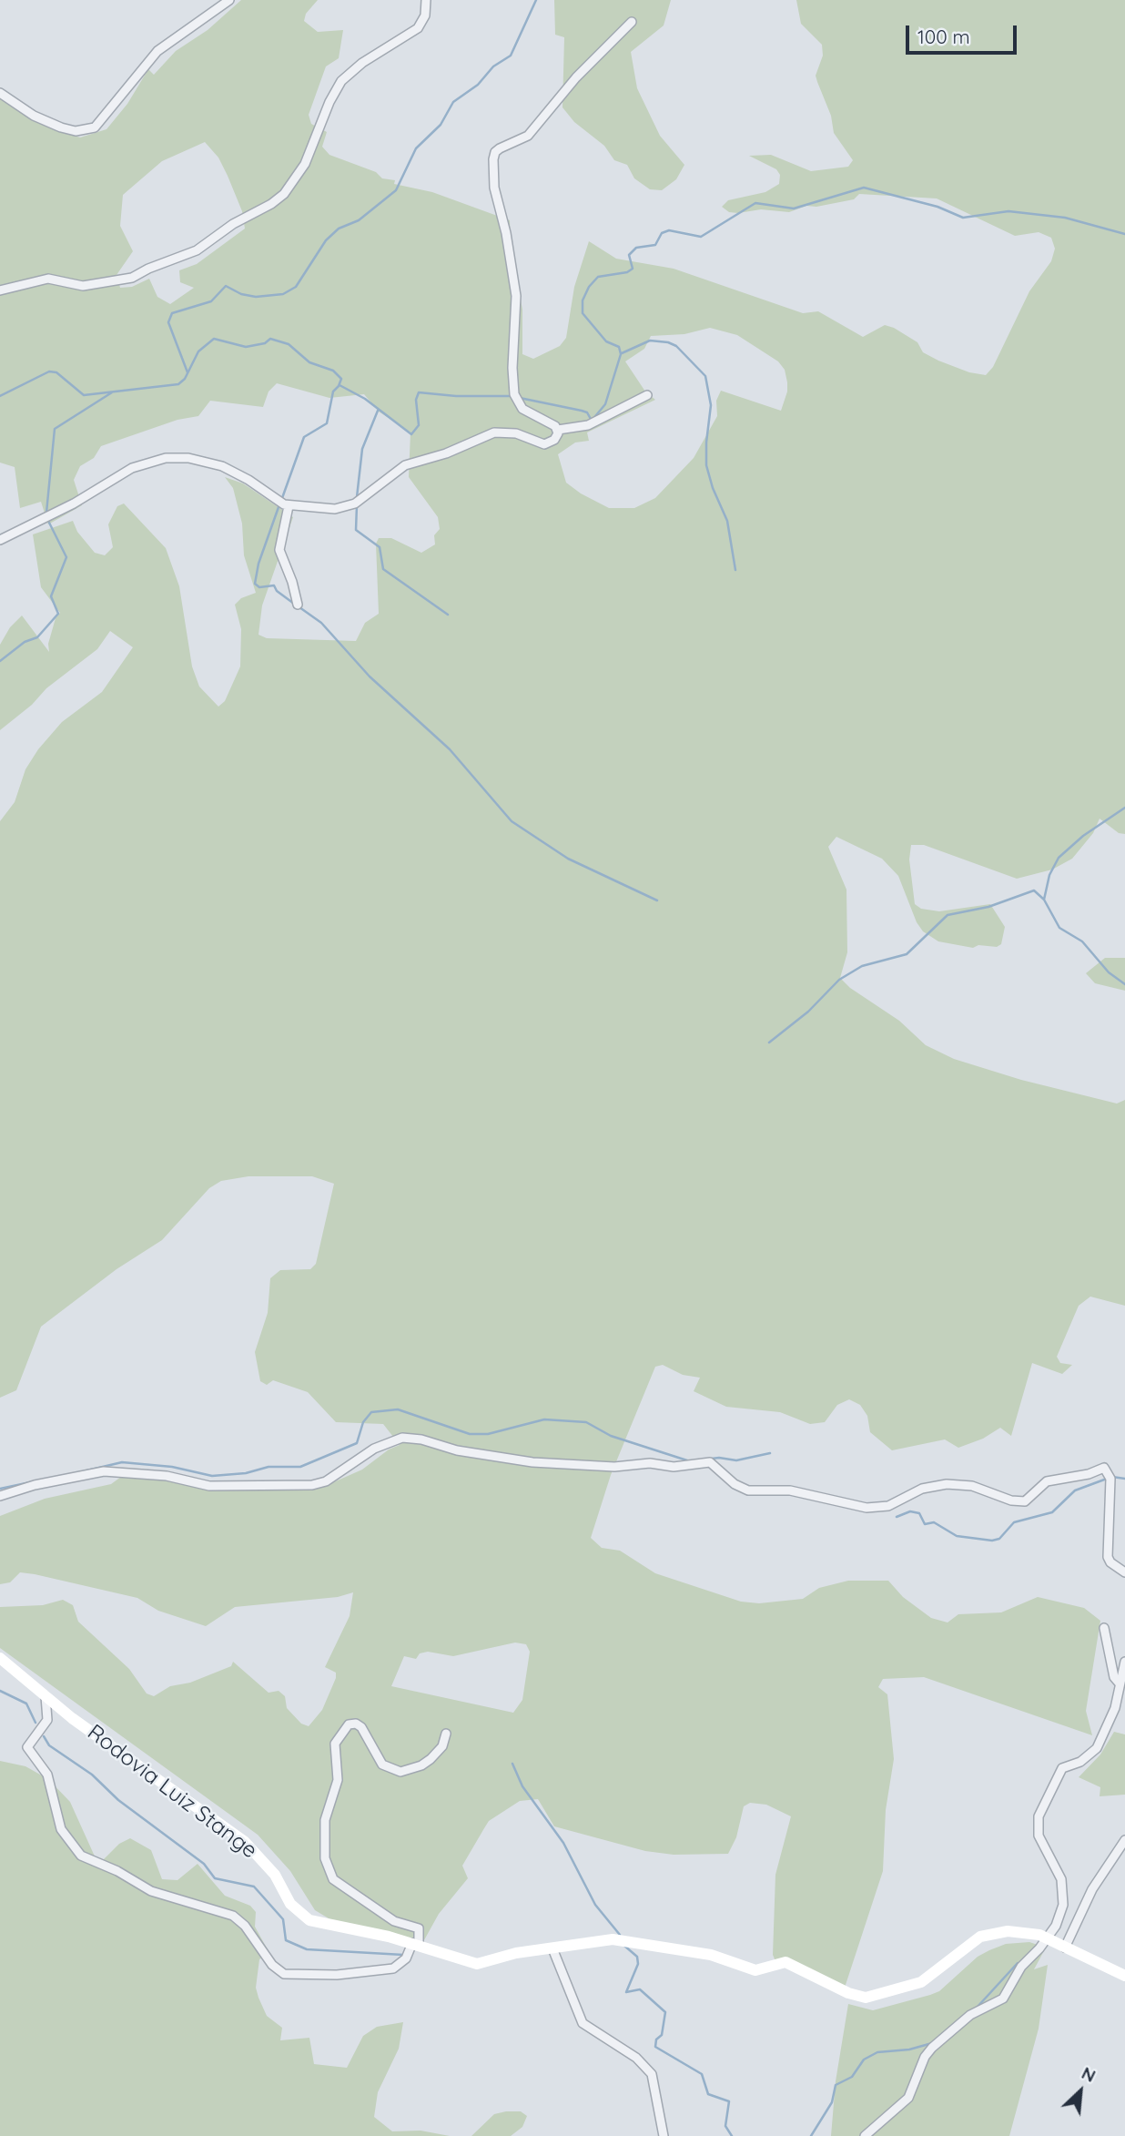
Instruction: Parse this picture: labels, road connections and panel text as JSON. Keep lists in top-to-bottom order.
{
  "streets": {
    "street": ["Rodovia Luiz Stange"]
  },
  "scale_bar": "100 m",
  "north": "top right"
}
